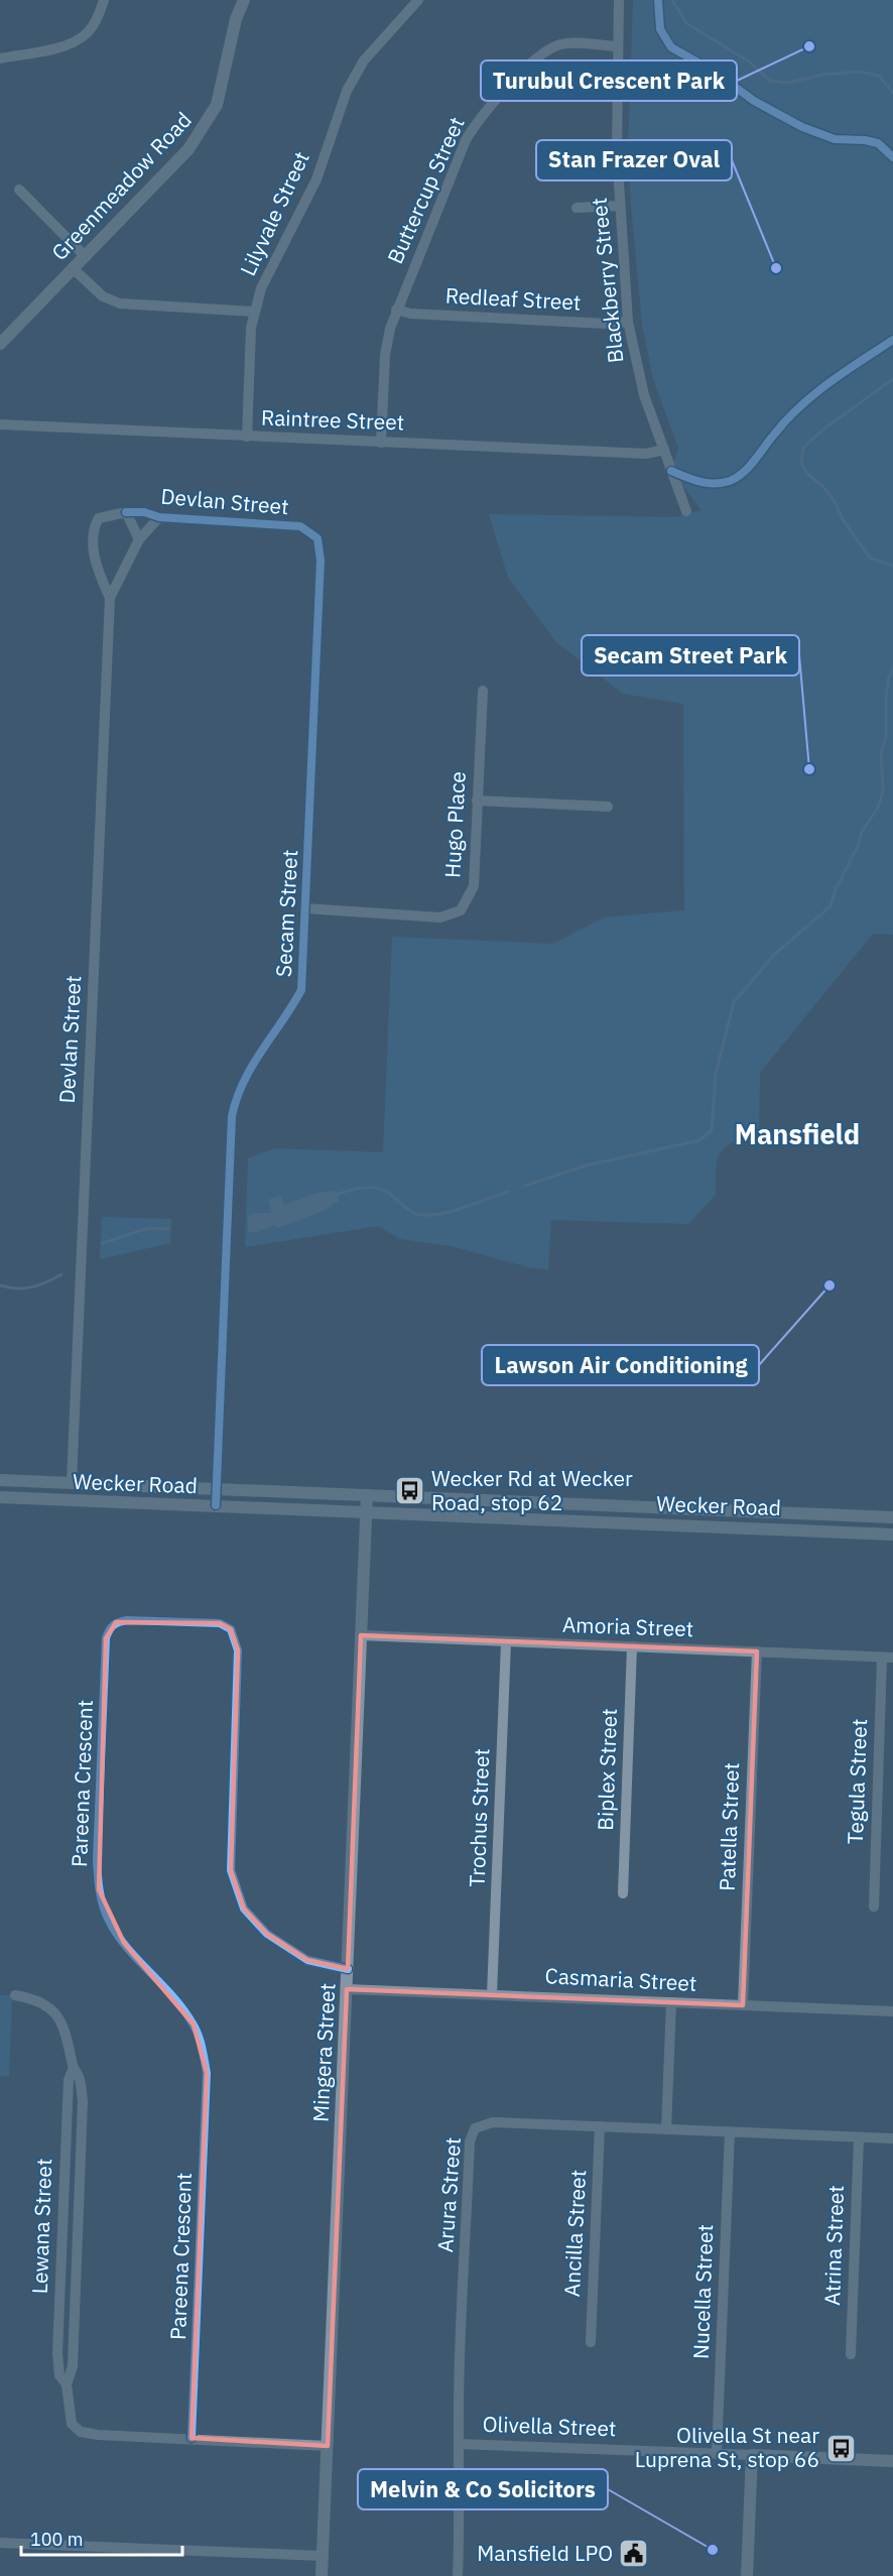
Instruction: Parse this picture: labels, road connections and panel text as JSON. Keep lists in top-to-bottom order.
{
  "streets": {
    "street": [
      "Greenmeadow Road",
      "Buttercup Street",
      "Lilyvale Street",
      "Blackberry Street",
      "Redleaf Street",
      "Raintree Street",
      "Devlan Street",
      "Hugo Place",
      "Secam Street",
      "Wecker Road",
      "Amoria Street",
      "Biplex Street",
      "Tegula Street",
      "Pareena Crescent",
      "Trochus Street",
      "Patella Street",
      "Casmaria Street",
      "Mingera Street",
      "Arura Street",
      "Lewana Street",
      "Ancilla Street",
      "Atrina Street",
      "Nucella Street",
      "Olivella Street"
    ]
  },
  "crossings": [
    ["Buttercup Street", "Blackberry Street"],
    ["Buttercup Street", "Redleaf Street"],
    ["Buttercup Street", "Raintree Street"],
    ["Lilyvale Street", "Raintree Street"],
    ["Blackberry Street", "Redleaf Street"],
    ["Blackberry Street", "Raintree Street"],
    ["Devlan Street", "Secam Street"],
    ["Devlan Street", "Wecker Road"],
    ["Hugo Place", "Secam Street"],
    ["Secam Street", "Wecker Road"],
    ["Wecker Road", "Mingera Street"],
    ["Amoria Street", "Biplex Street"],
    ["Amoria Street", "Tegula Street"],
    ["Amoria Street", "Trochus Street"],
    ["Amoria Street", "Patella Street"],
    ["Amoria Street", "Mingera Street"],
    ["Pareena Crescent", "Mingera Street"],
    ["Pareena Crescent", "Lewana Street"],
    ["Trochus Street", "Casmaria Street"],
    ["Patella Street", "Casmaria Street"],
    ["Casmaria Street", "Mingera Street"],
    ["Mingera Street", "Lewana Street"],
    ["Arura Street", "Ancilla Street"],
    ["Arura Street", "Atrina Street"],
    ["Arura Street", "Nucella Street"],
    ["Arura Street", "Olivella Street"],
    ["Nucella Street", "Olivella Street"]
  ],
  "districts": ["Mansfield"],
  "places": {
    "other": [
      "Turubul Crescent Park",
      "Stan Frazer Oval",
      "Secam Street Park",
      "Lawson Air Conditioning",
      "Melvin & Co Solicitors"
    ],
    "bus stop": ["Wecker Rd at Wecker Road, stop 62", "Olivella St near Luprena St, stop 66"],
    "public building": ["Mansfield LPO"]
  },
  "scale_bar": "100 m"
}
